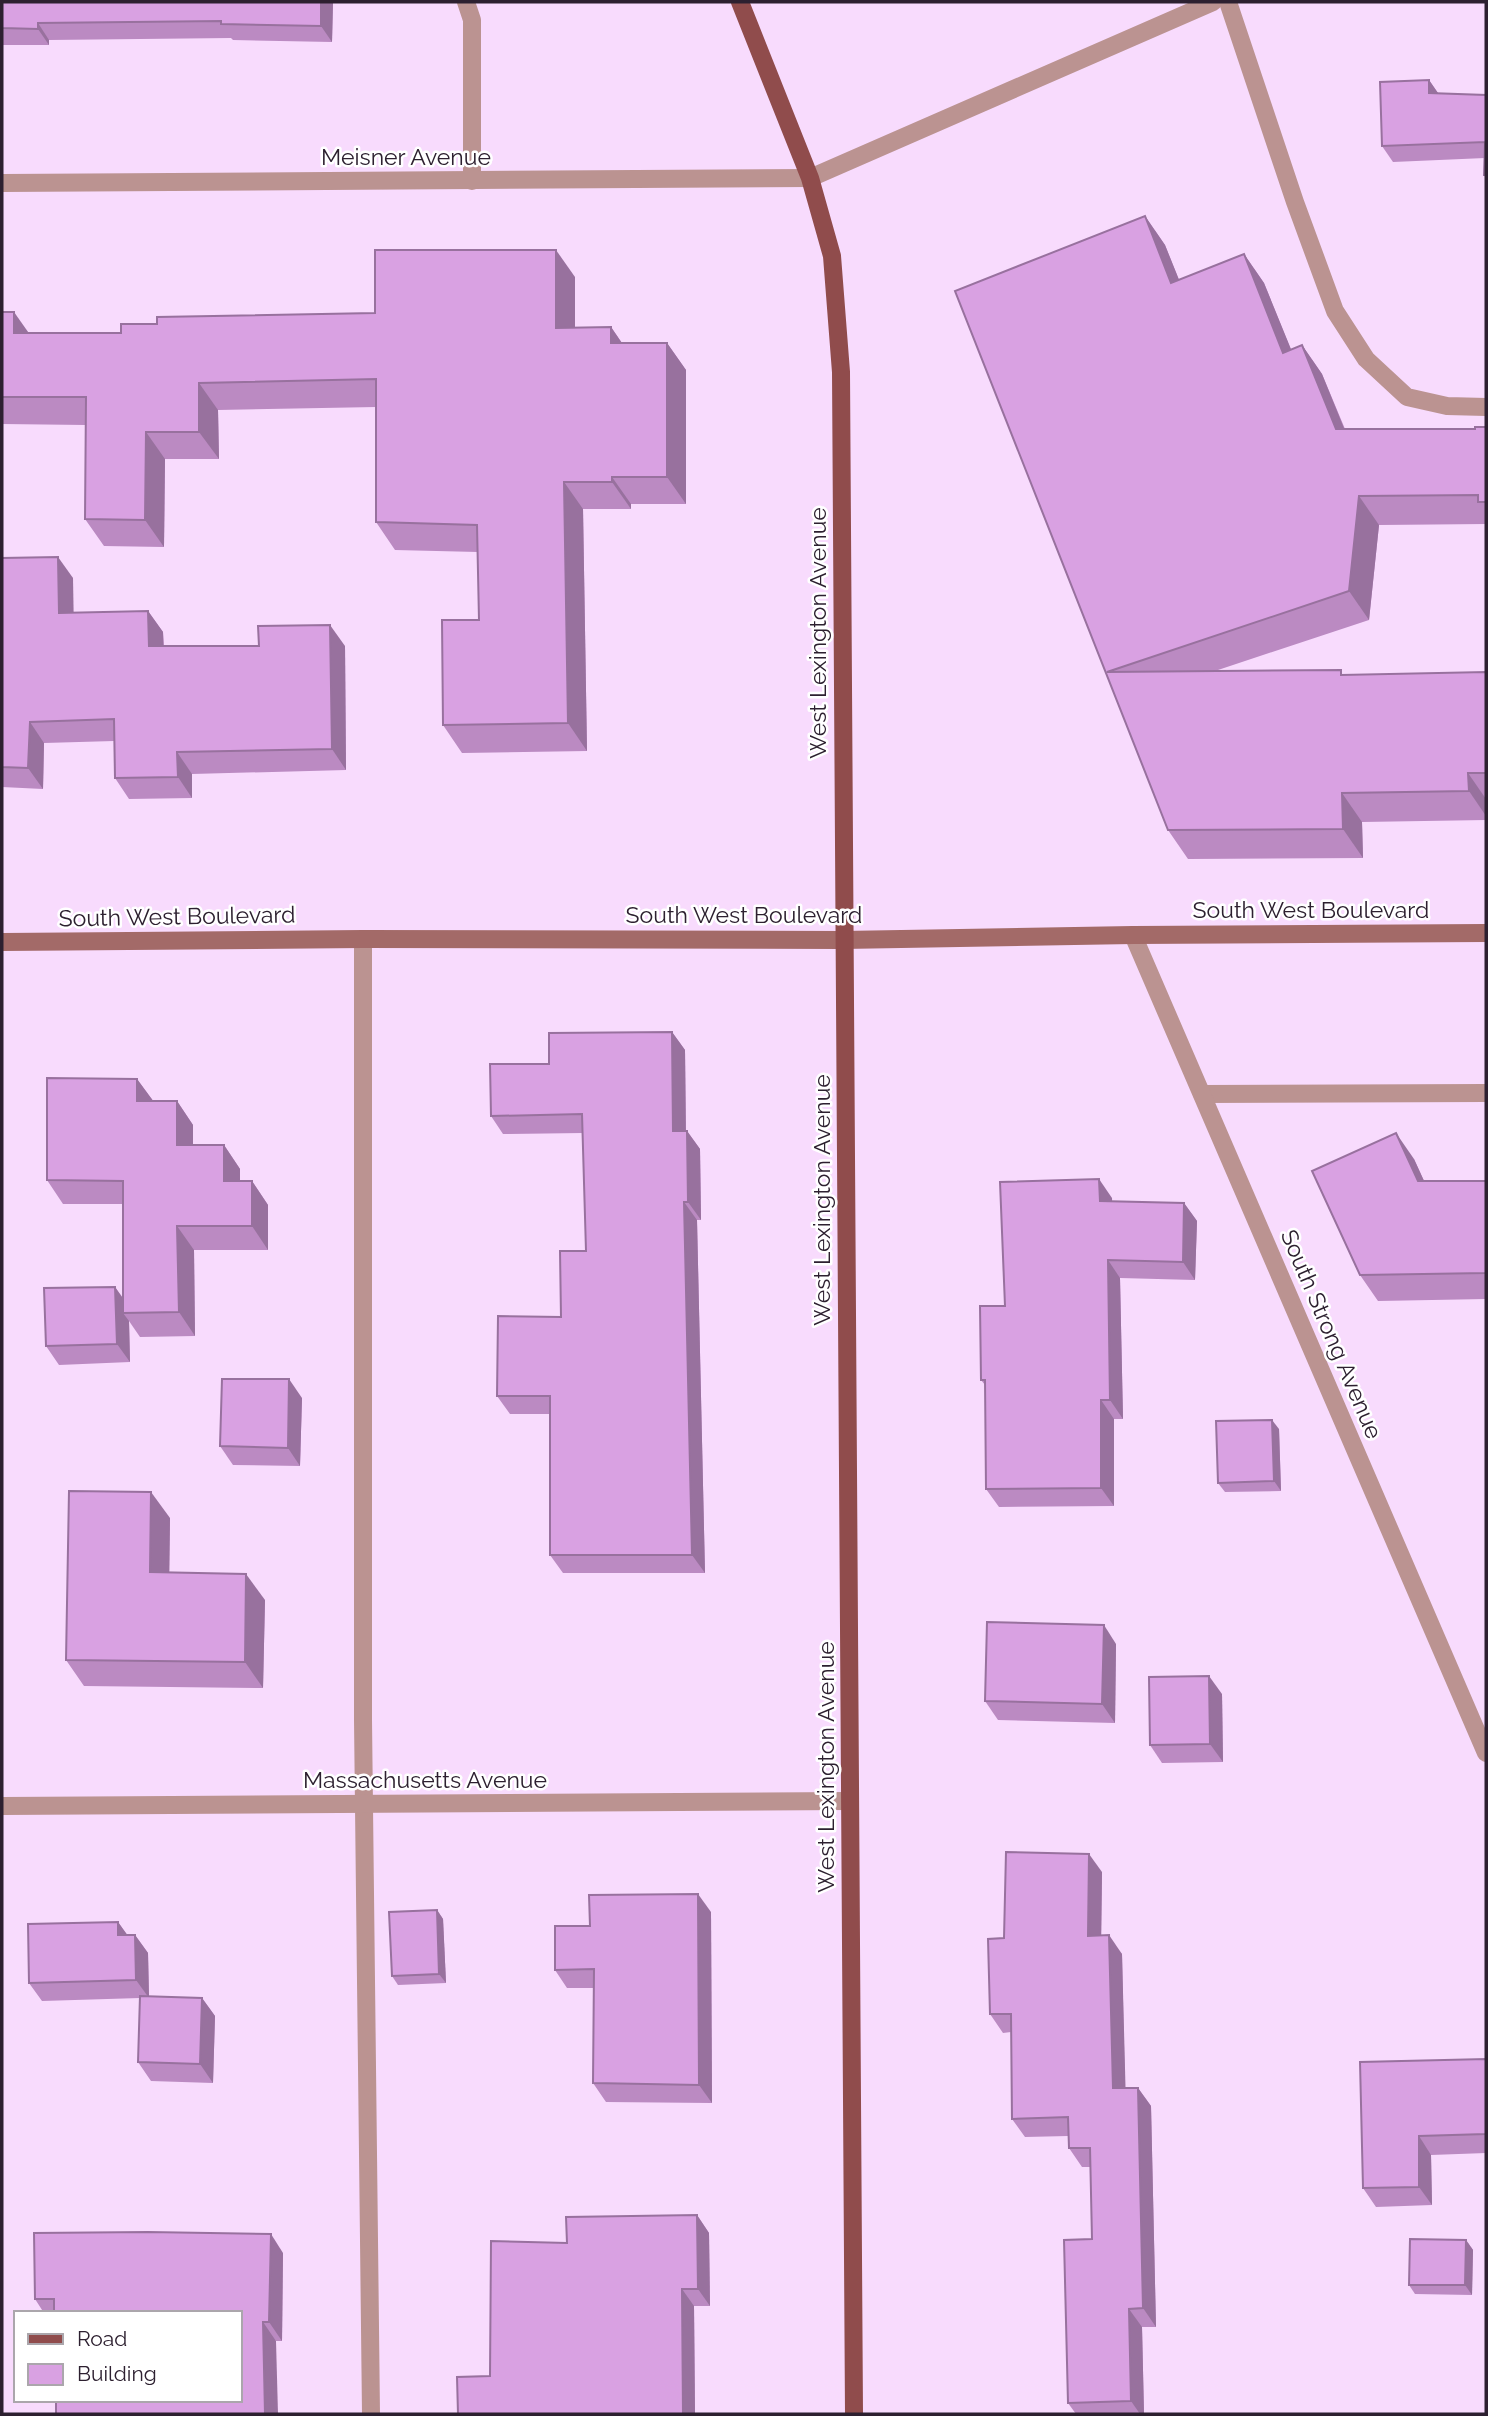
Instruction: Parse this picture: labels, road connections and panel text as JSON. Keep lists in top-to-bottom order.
{
  "streets": {
    "main road": ["West Lexington Avenue"],
    "street": [
      "Meisner Avenue",
      "South West Boulevard",
      "South Strong Avenue",
      "Massachusetts Avenue"
    ]
  },
  "crossings": [
    ["Meisner Avenue", "West Lexington Avenue"],
    ["West Lexington Avenue", "South West Boulevard"],
    ["West Lexington Avenue", "Massachusetts Avenue"],
    ["South West Boulevard", "South Strong Avenue"]
  ],
  "legend": ["Road", "Building"]
}
